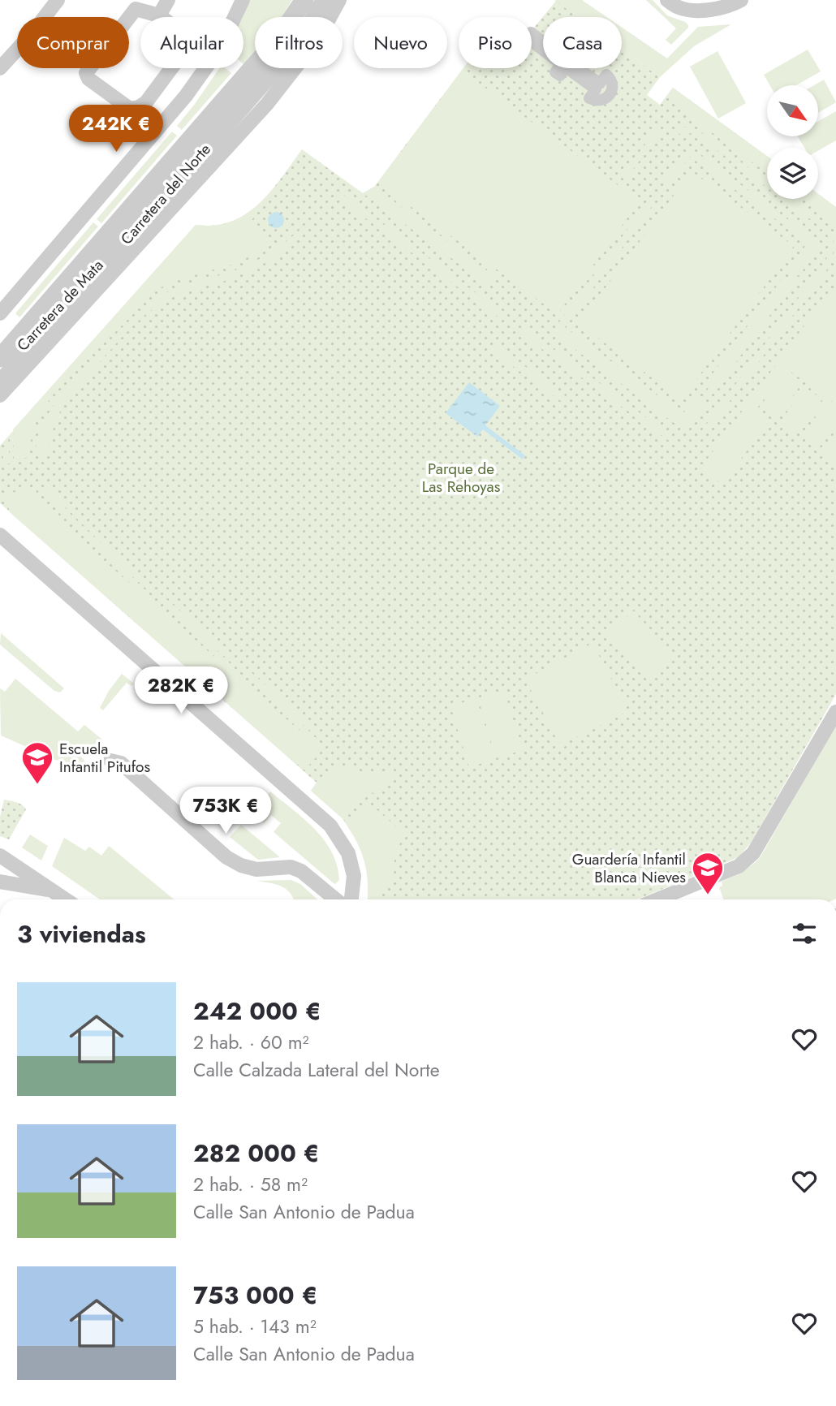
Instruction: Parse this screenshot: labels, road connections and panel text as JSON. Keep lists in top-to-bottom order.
{
  "streets": {
    "street": ["Carretera del Norte", "Carretera de Mata"]
  },
  "parks": ["Parque de Las Rehoyas"],
  "places": {
    "school or university": ["Escuela Infantil Pitufos", "Guardería Infantil Blanca Nieves"]
  },
  "north": "bottom right",
  "page": {
    "chip": [
      "Comprar",
      "Alquilar",
      "Filtros",
      "Nuevo",
      "Piso",
      "Casa"
    ],
    "price": ["242K €", "282K €", "753K €"],
    "heading": "3 viviendas",
    "list": [
      {
        "name": "242 000 €",
        "note": "2 hab. · 60 m² · Calle Calzada Lateral del Norte"
      },
      {
        "name": "282 000 €",
        "note": "2 hab. · 58 m² · Calle San Antonio de Padua"
      },
      {
        "name": "753 000 €",
        "note": "5 hab. · 143 m² · Calle San Antonio de Padua"
      }
    ]
  }
}
